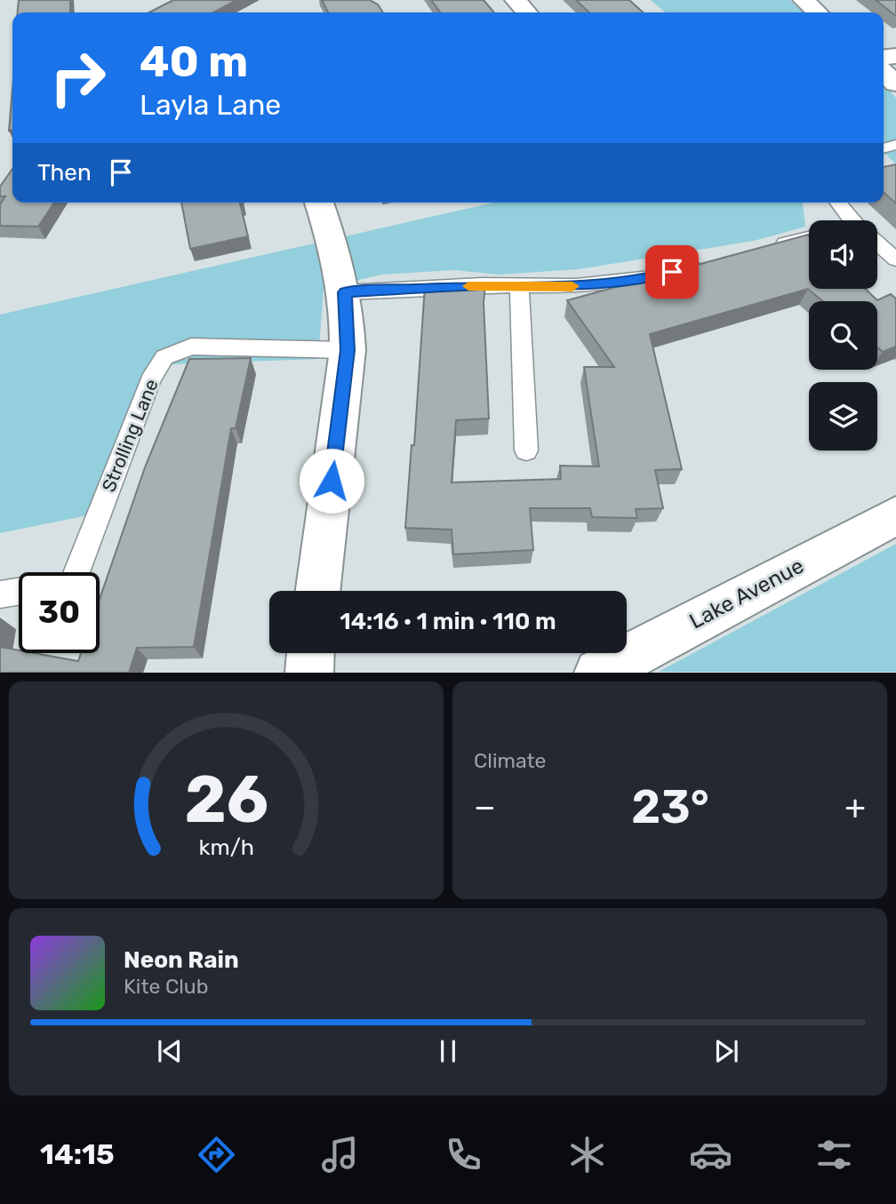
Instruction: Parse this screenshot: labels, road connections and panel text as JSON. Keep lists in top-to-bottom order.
{
  "streets": {
    "street": ["Lake Avenue"],
    "lane": ["Strolling Lane"]
  },
  "page": {
    "turn": ["40 m", "Layla Lane"],
    "then": "Then",
    "limit": "30",
    "trip": "14:16 · 1 min · 110 m",
    "tile": "Climate",
    "heat": ["−", "23°", "+"],
    "song": ["Neon Rain", "Kite Club"],
    "tabs": "14:15",
    "gauge": ["26", "km/h"]
  }
}
